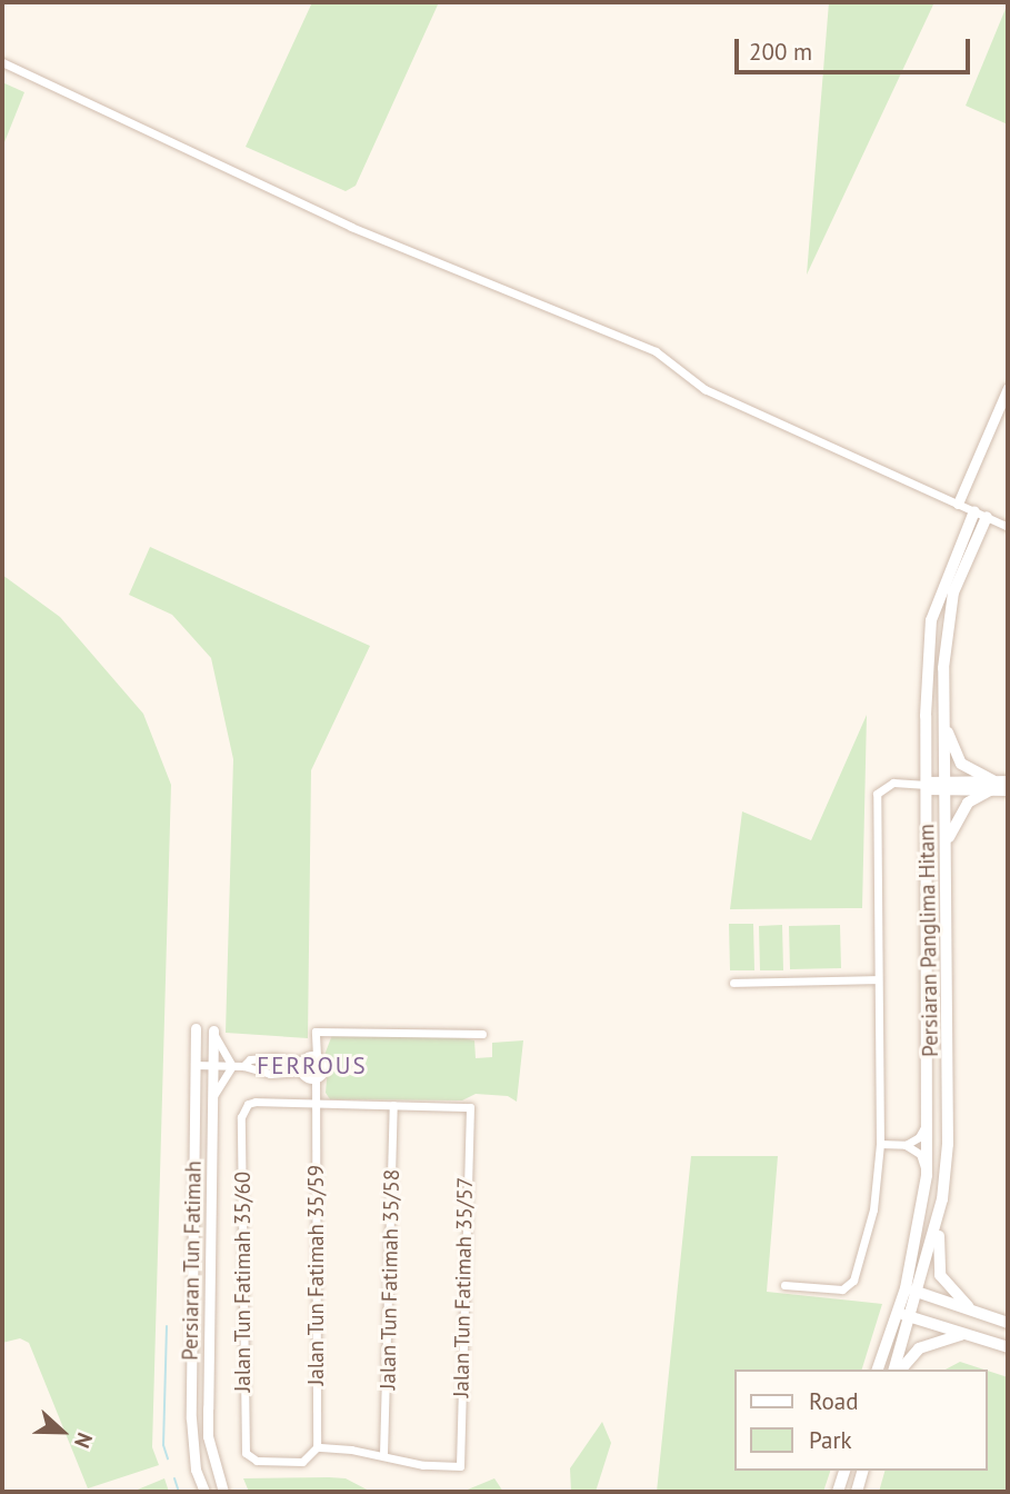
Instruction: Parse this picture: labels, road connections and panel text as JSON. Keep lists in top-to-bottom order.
{
  "streets": {
    "main road": ["Persiaran Panglima Hitam"],
    "street": [
      "Persiaran Tun Fatimah",
      "Jalan Tun Fatimah 35/59",
      "Jalan Tun Fatimah 35/58",
      "Jalan Tun Fatimah 35/60",
      "Jalan Tun Fatimah 35/57"
    ]
  },
  "crossings": [
    ["Jalan Tun Fatimah 35/59", "Jalan Tun Fatimah 35/60"],
    ["Jalan Tun Fatimah 35/58", "Jalan Tun Fatimah 35/57"]
  ],
  "districts": ["FERROUS"],
  "legend": ["Road", "Park"],
  "scale_bar": "200 m",
  "north": "right"
}
